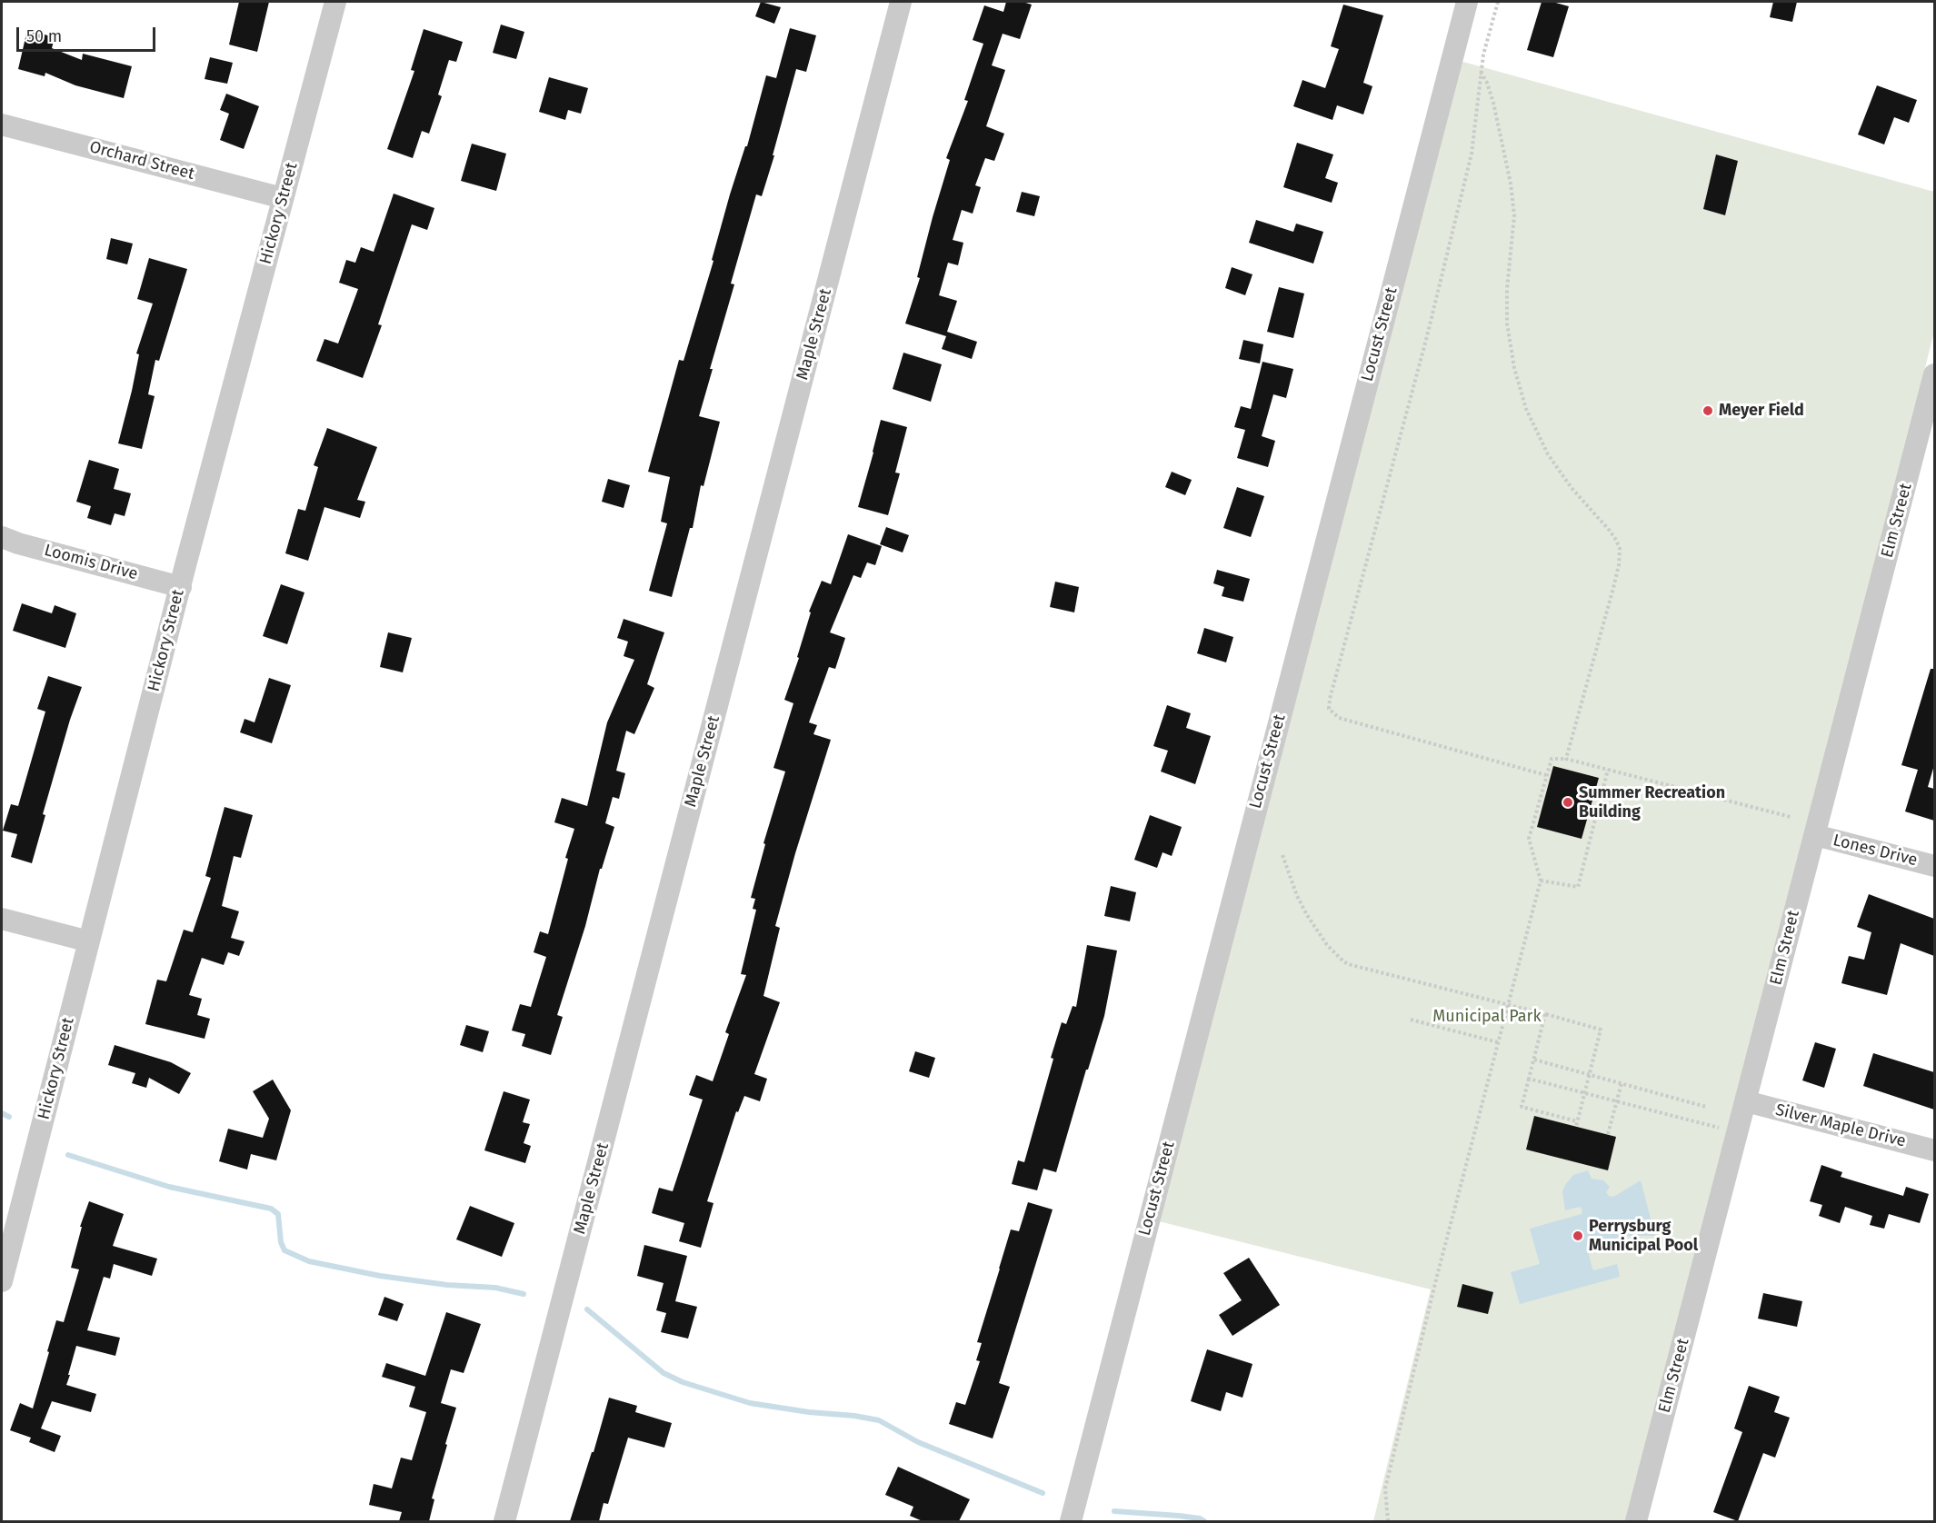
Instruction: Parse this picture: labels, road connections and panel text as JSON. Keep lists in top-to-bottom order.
{
  "streets": {
    "street": [
      "Orchard Street",
      "Hickory Street",
      "Maple Street",
      "Locust Street",
      "Elm Street",
      "Loomis Drive",
      "Lones Drive",
      "Silver Maple Drive"
    ]
  },
  "crossings": [
    ["Orchard Street", "Hickory Street"],
    ["Hickory Street", "Loomis Drive"],
    ["Elm Street", "Lones Drive"],
    ["Elm Street", "Silver Maple Drive"]
  ],
  "parks": ["Municipal Park"],
  "places": ["Meyer Field", "Summer Recreation Building", "Perrysburg Municipal Pool"],
  "scale_bar": "50 m"
}
